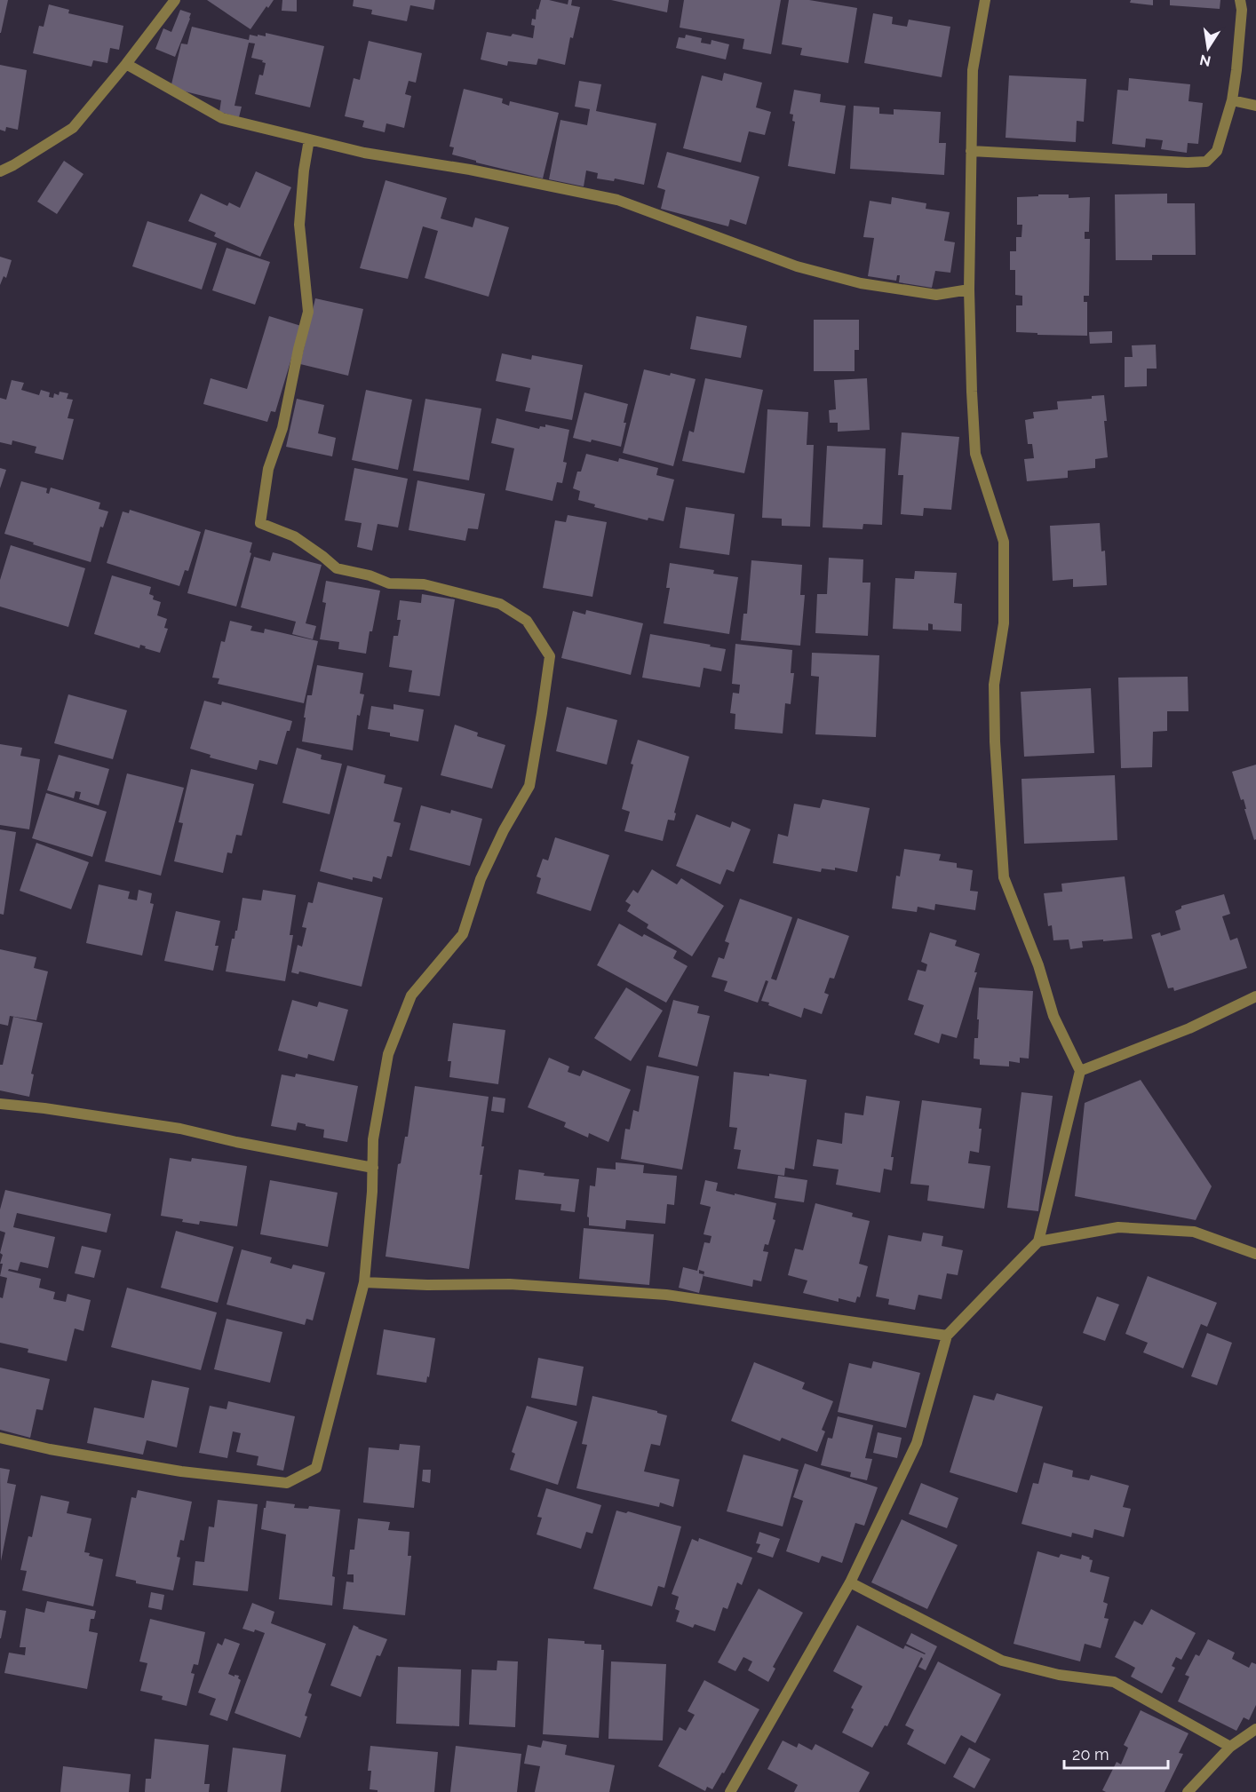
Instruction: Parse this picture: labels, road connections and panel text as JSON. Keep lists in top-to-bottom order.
{
  "scale_bar": "20 m",
  "north": "bottom"
}
